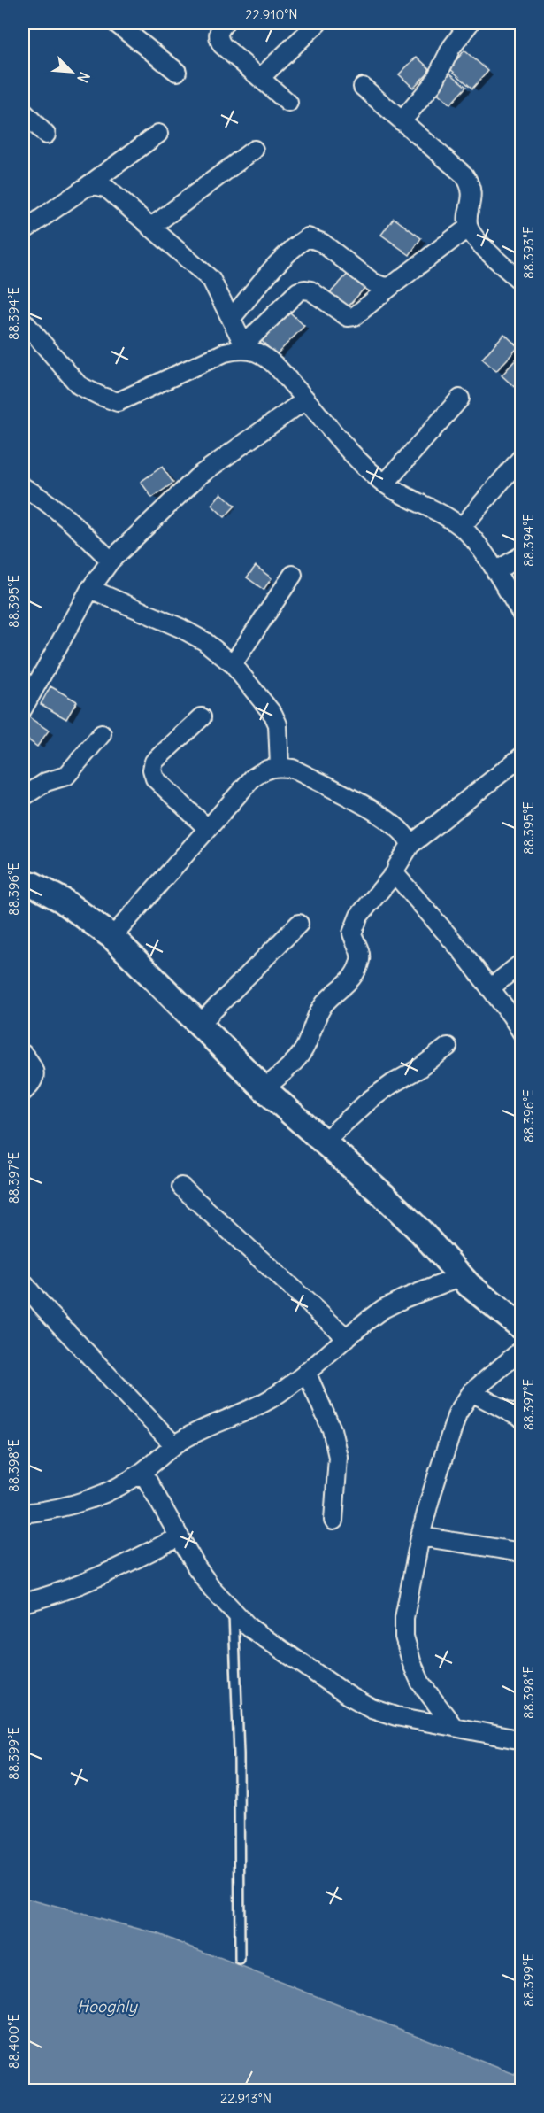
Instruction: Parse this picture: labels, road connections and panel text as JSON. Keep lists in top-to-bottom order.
{
  "water": ["Hooghly"],
  "north": "bottom right",
  "coordinates": [
    "22.910°N",
    "88.393°E",
    "88.394°E",
    "88.395°E",
    "88.396°E",
    "88.397°E",
    "88.398°E",
    "88.399°E",
    "88.400°E",
    "22.913°N"
  ]
}
